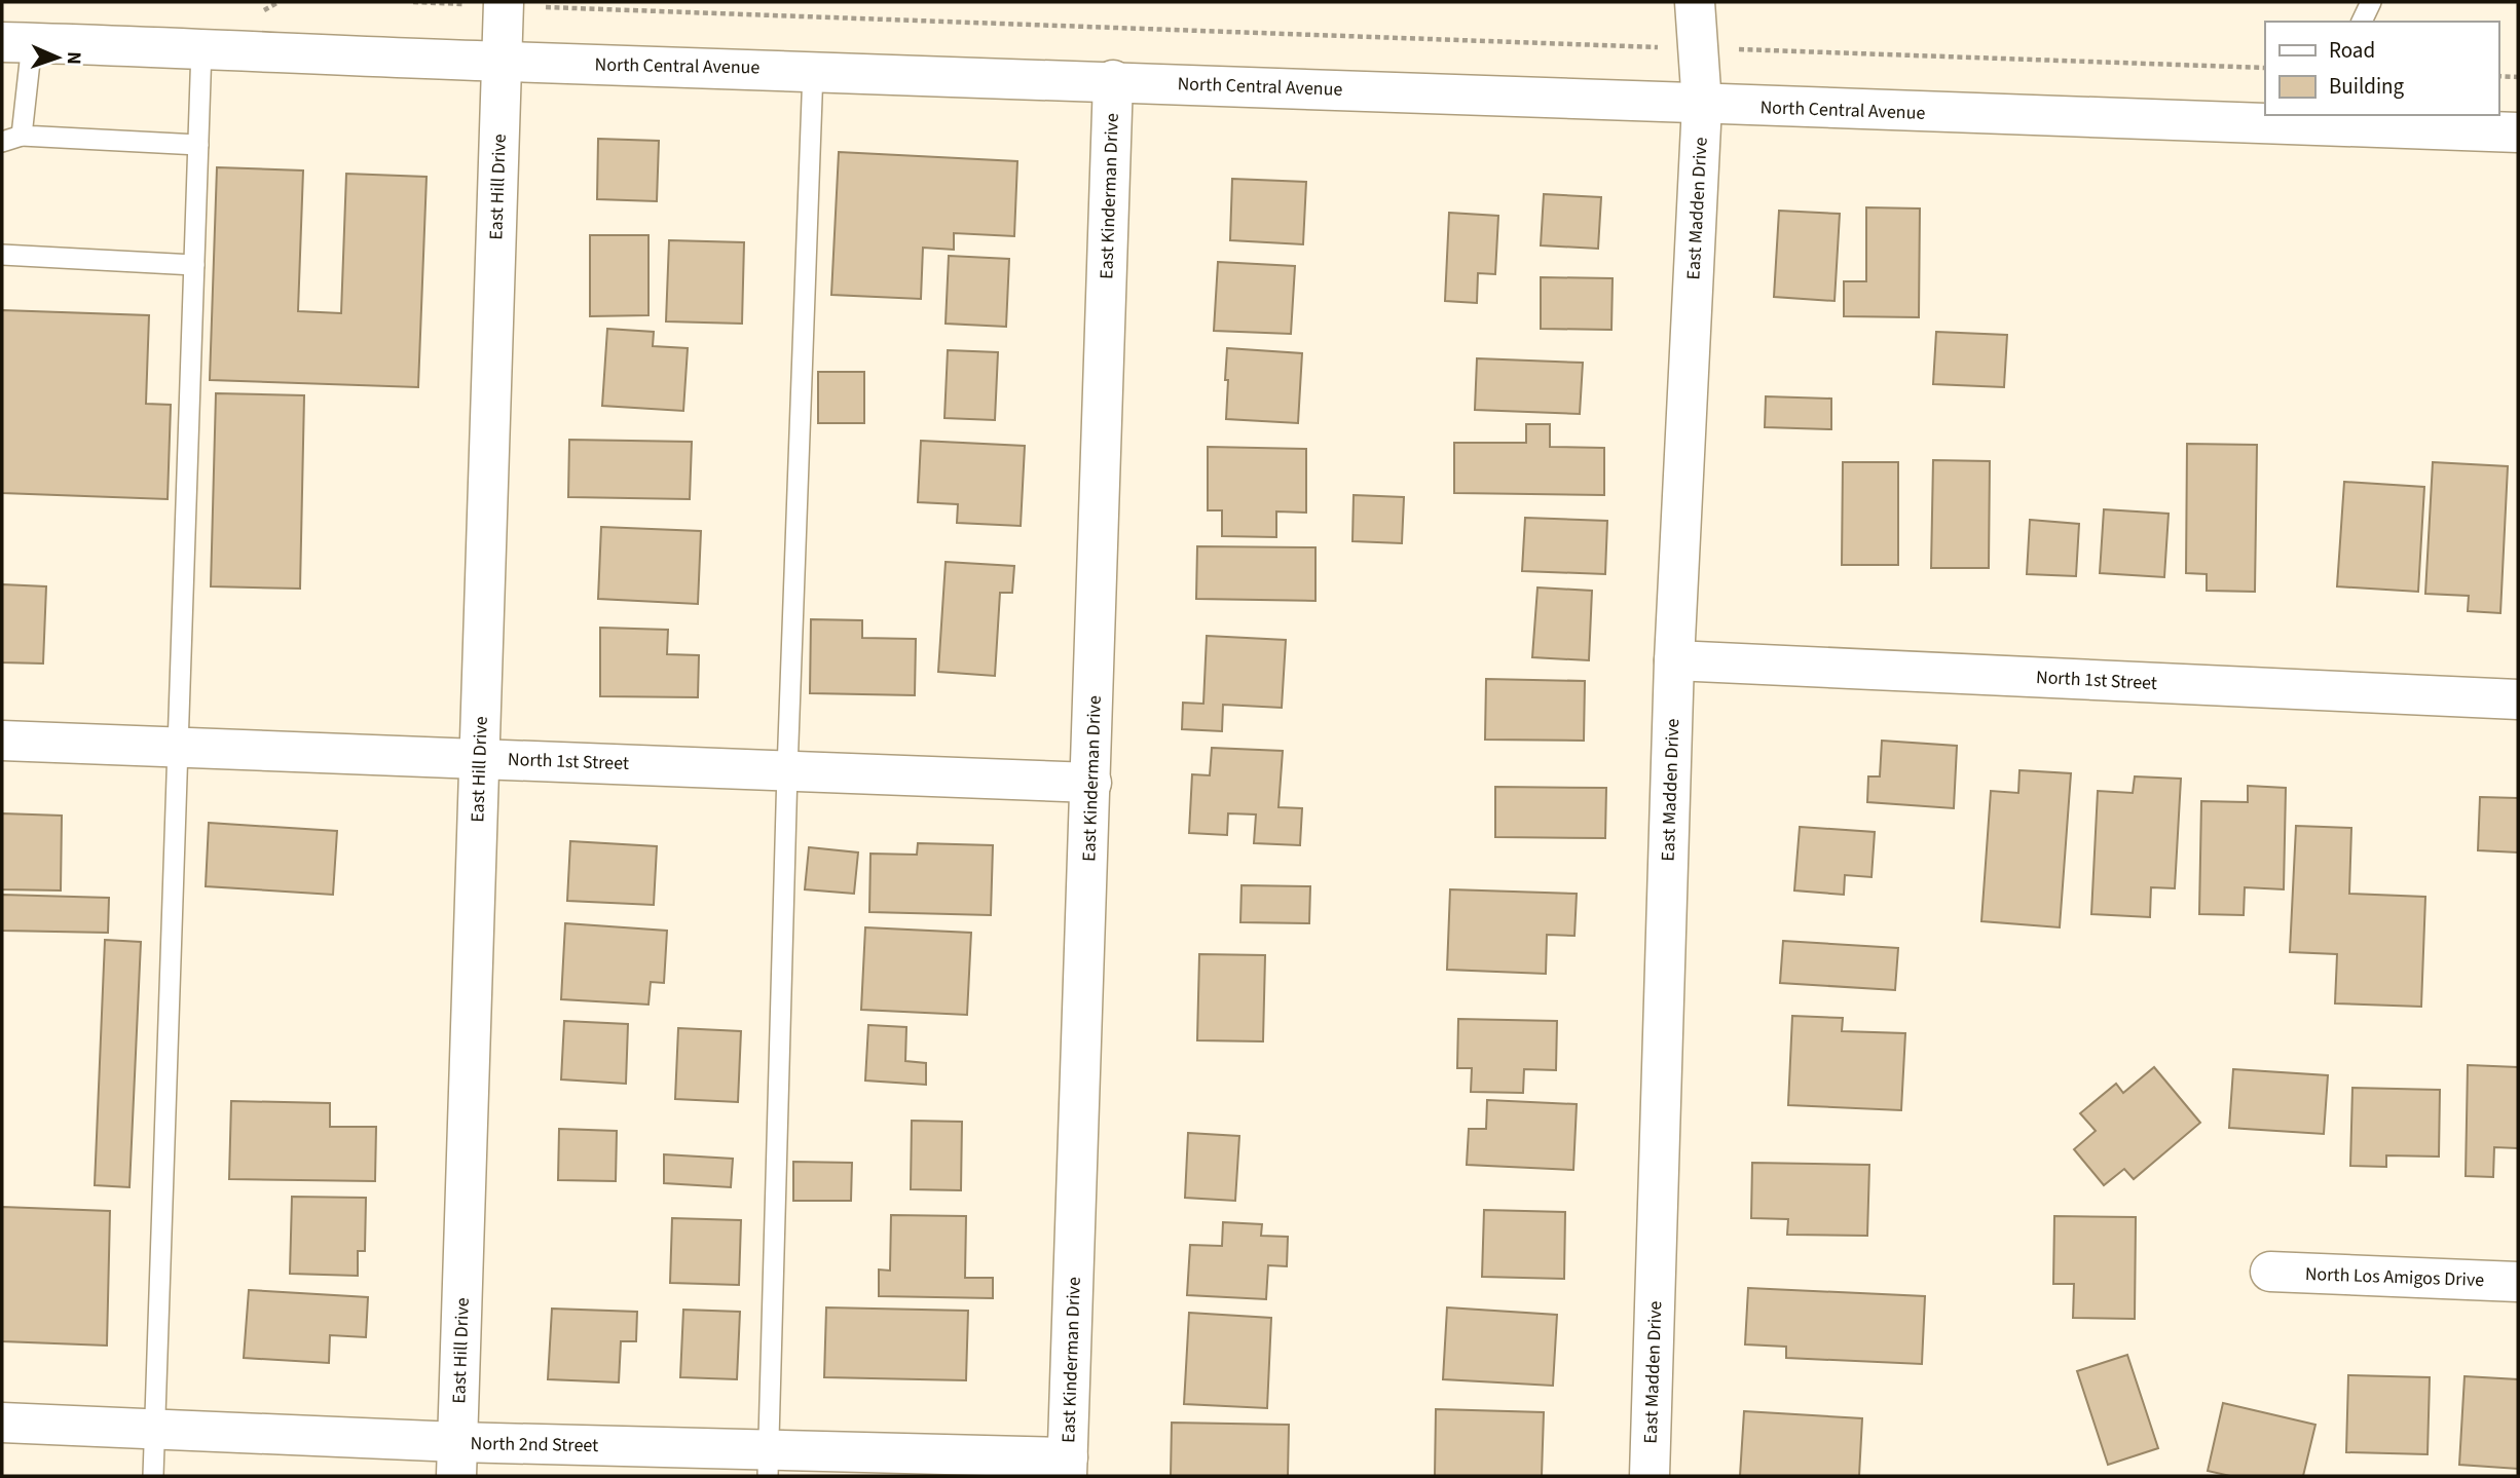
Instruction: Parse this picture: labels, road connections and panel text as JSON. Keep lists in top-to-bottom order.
{
  "streets": {
    "street": [
      "North Central Avenue",
      "East Hill Drive",
      "East Kinderman Drive",
      "East Madden Drive",
      "North 1st Street",
      "North Los Amigos Drive",
      "North 2nd Street"
    ]
  },
  "crossings": [
    ["North Central Avenue", "East Hill Drive"],
    ["North Central Avenue", "East Kinderman Drive"],
    ["North Central Avenue", "East Madden Drive"],
    ["East Hill Drive", "North 1st Street"],
    ["East Hill Drive", "North 2nd Street"],
    ["East Kinderman Drive", "North 1st Street"],
    ["East Kinderman Drive", "North 2nd Street"],
    ["East Madden Drive", "North 1st Street"]
  ],
  "legend": ["Road", "Building"],
  "north": "right"
}
